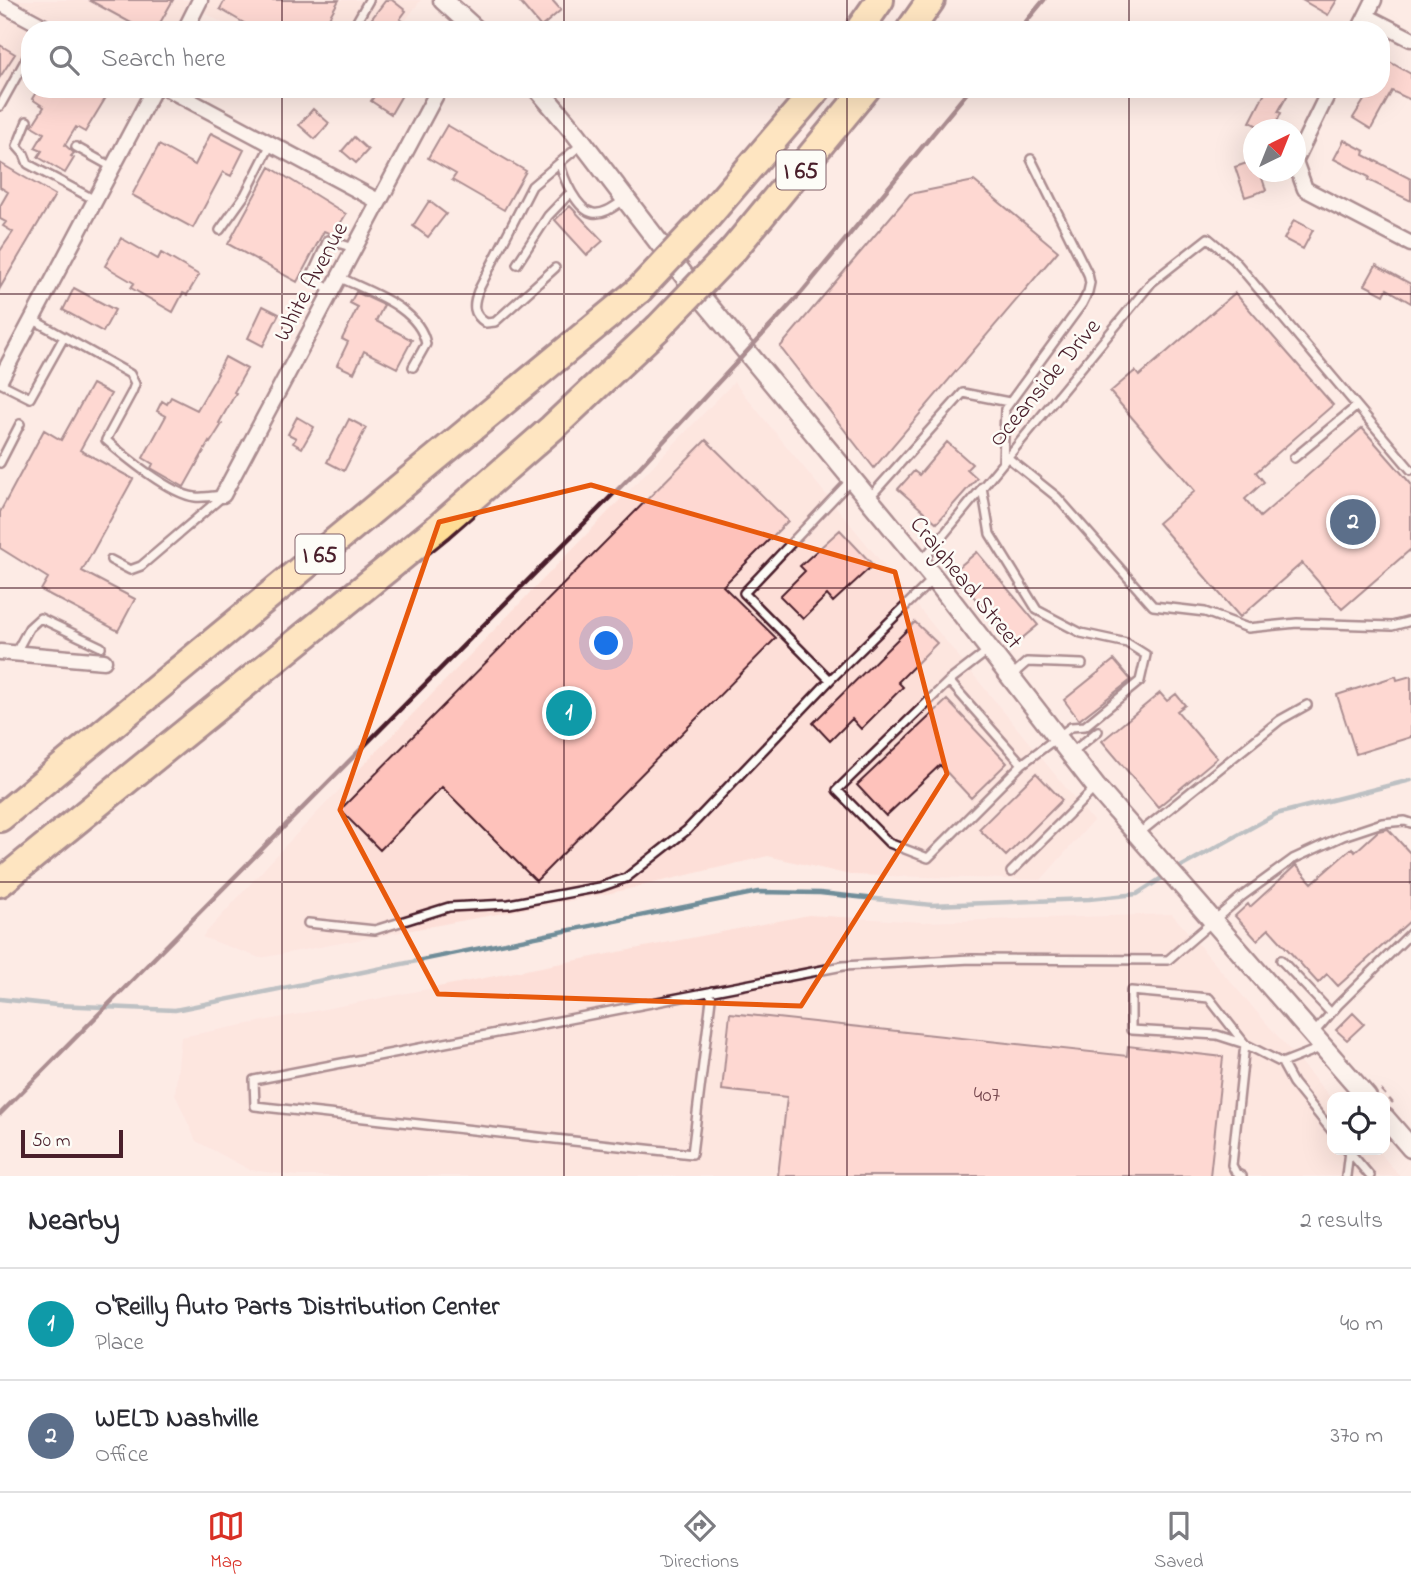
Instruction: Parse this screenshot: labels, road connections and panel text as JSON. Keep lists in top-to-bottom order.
{
  "streets": {
    "highway": ["I 65"],
    "street": ["White Avenue", "Craighead Street"],
    "lane": ["Oceanside Drive"]
  },
  "crossings": [
    ["Oceanside Drive", "Craighead Street"]
  ],
  "house_numbers": ["407"],
  "scale_bar": "50 m",
  "north": "top right",
  "page": {
    "search": "Search here",
    "pins": ["2", "1"],
    "scale": "50 m",
    "heading": ["Nearby", "2 results"],
    "list": [
      {
        "mark": "1",
        "name": "O'Reilly Auto Parts Distribution Center",
        "note": "Place",
        "value": "40 m"
      },
      {
        "mark": "2",
        "name": "WELD Nashville",
        "note": "Office",
        "value": "370 m"
      }
    ],
    "nav": ["Map", "Directions", "Saved"]
  }
}
